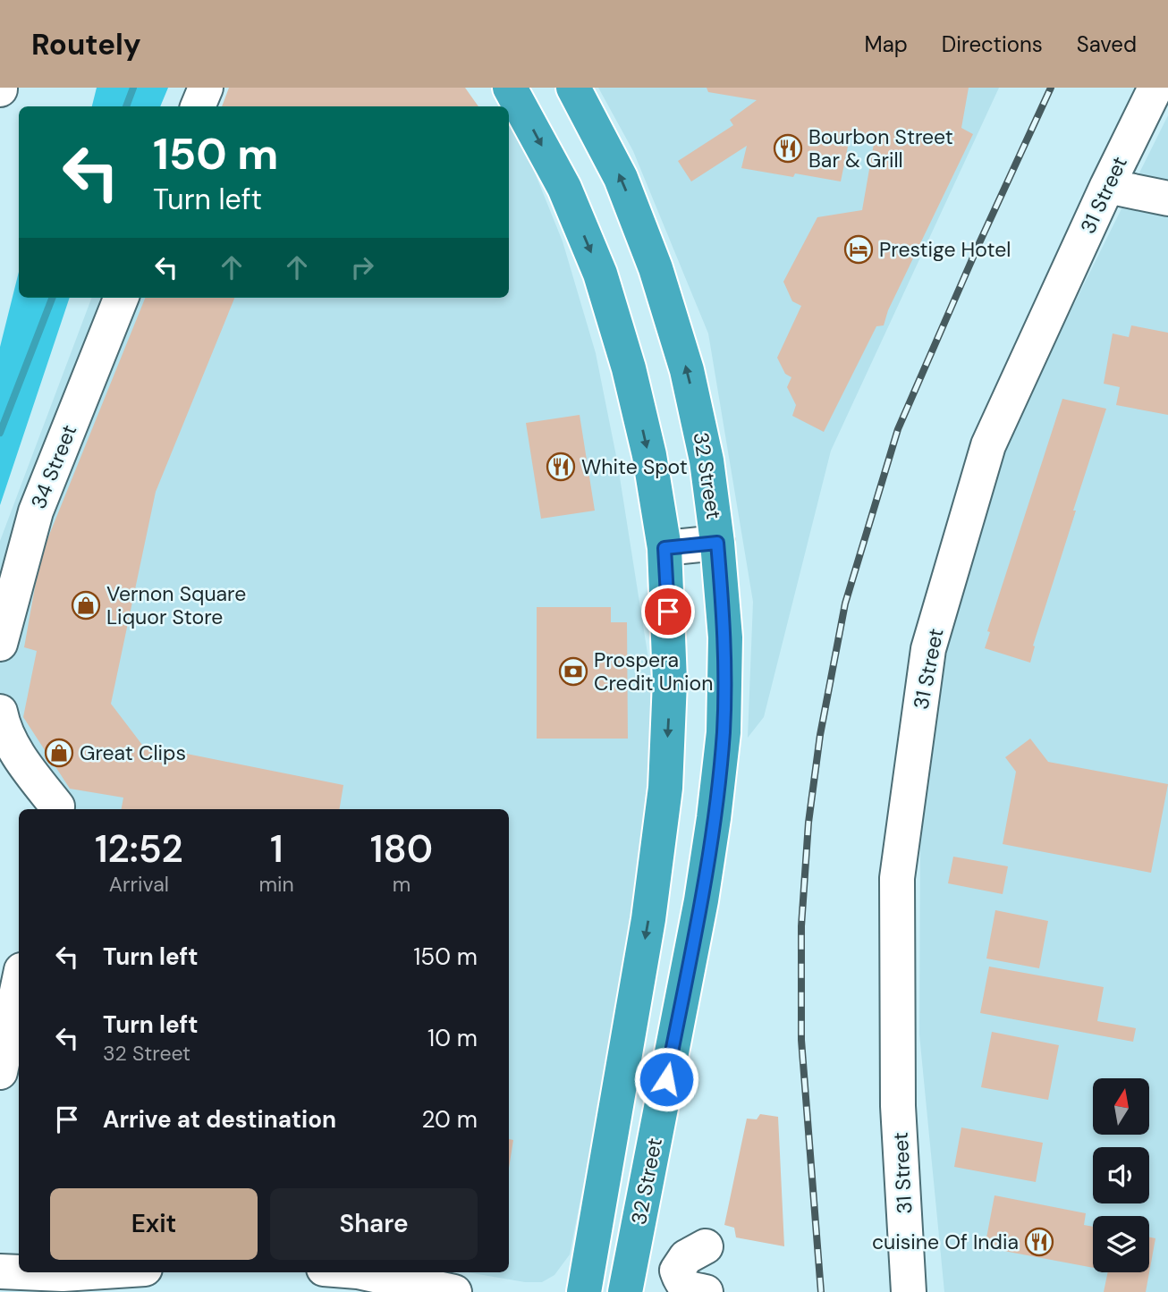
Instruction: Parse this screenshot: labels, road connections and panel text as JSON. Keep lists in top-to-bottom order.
{
  "streets": {
    "highway": ["32 Street"],
    "street": ["31 Street", "34 Street"]
  },
  "places": {
    "restaurant": ["Bourbon Street Bar & Grill", "White Spot", "cuisine Of India"],
    "hotel": ["Prestige Hotel"],
    "shop": ["Vernon Square Liquor Store", "Great Clips"],
    "bank": ["Prospera Credit Union"]
  },
  "north": "top",
  "page": {
    "header": "Routely",
    "nav": ["Map", "Directions", "Saved"],
    "turn": ["150 m", "Turn left"],
    "eta": [
      "12:52",
      "Arrival",
      "1",
      "min",
      "180",
      "m"
    ],
    "list": [
      {
        "name": "Turn left",
        "value": "150 m"
      },
      {
        "name": "Turn left",
        "note": "32 Street",
        "value": "10 m"
      },
      {
        "name": "Arrive at destination",
        "value": "20 m"
      }
    ],
    "buttons": ["Exit", "Share"]
  }
}
